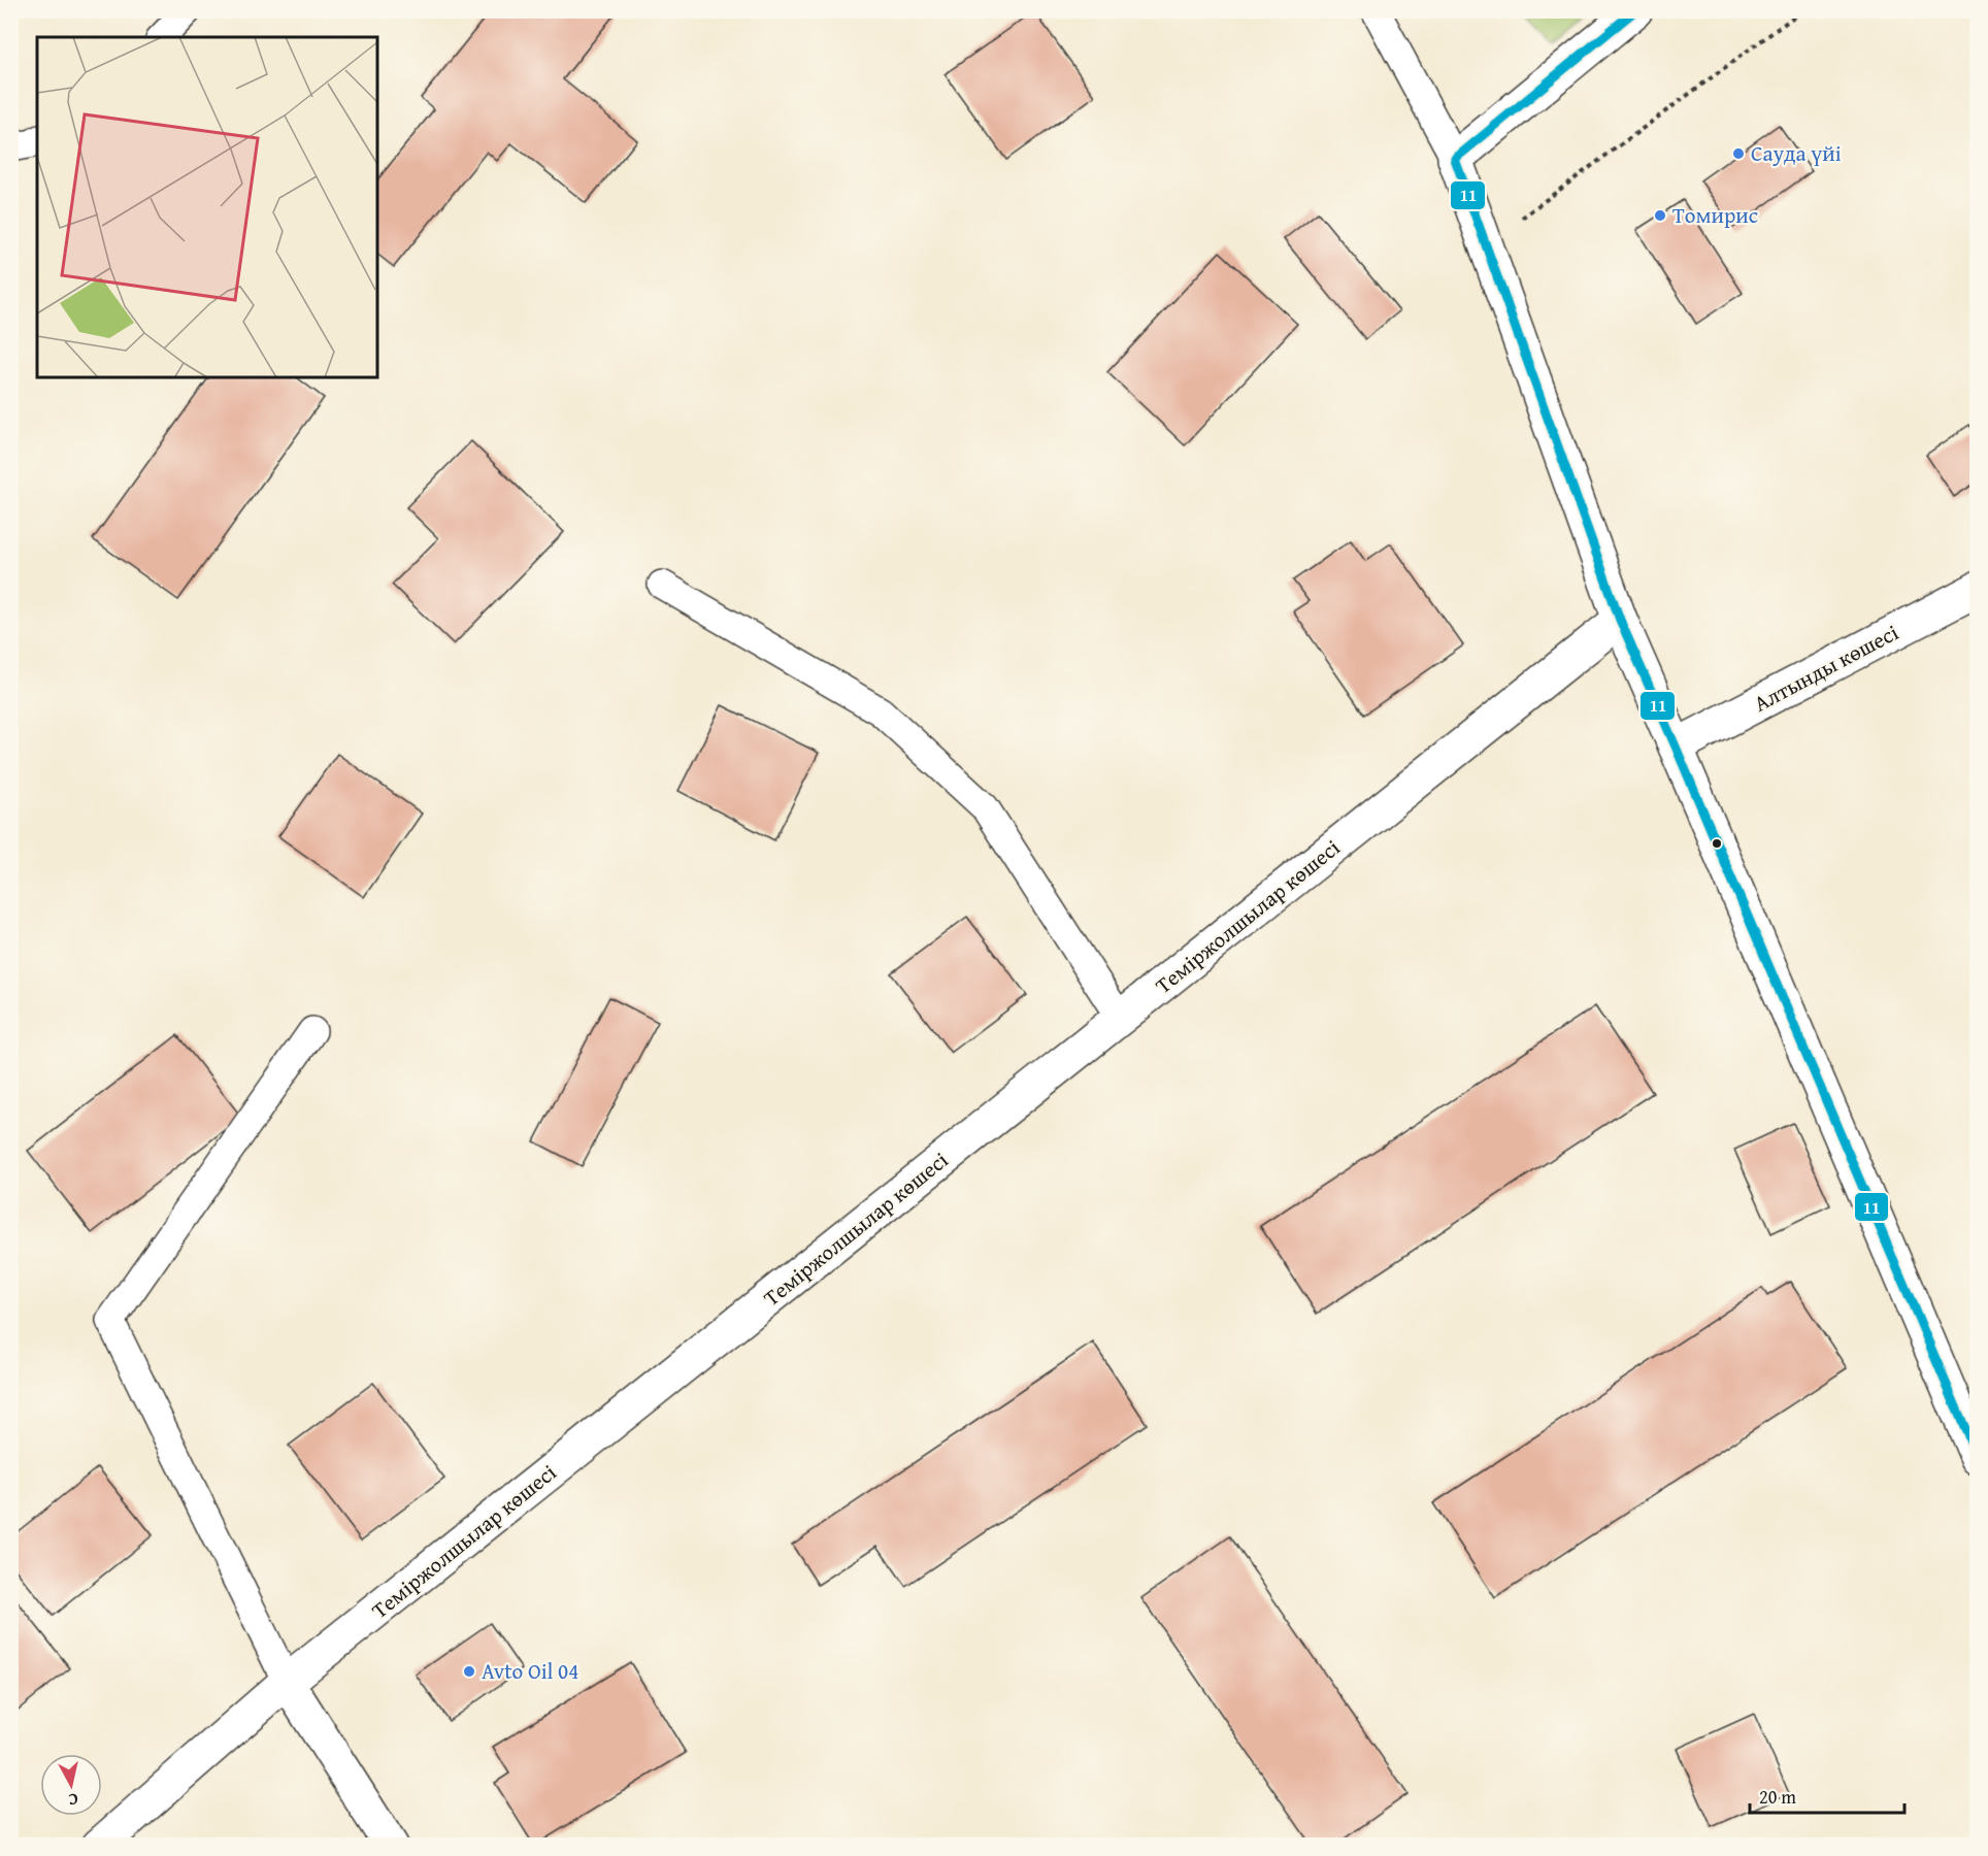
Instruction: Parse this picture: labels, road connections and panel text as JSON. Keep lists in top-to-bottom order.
{
  "streets": {
    "street": ["Алтынды көшесі", "Теміржолшылар көшесі"]
  },
  "places": ["Сауда үйі", "Томирис", "Avto Oil 04"],
  "lines": ["transit line 11"],
  "scale_bar": "20 m",
  "north": "bottom"
}
